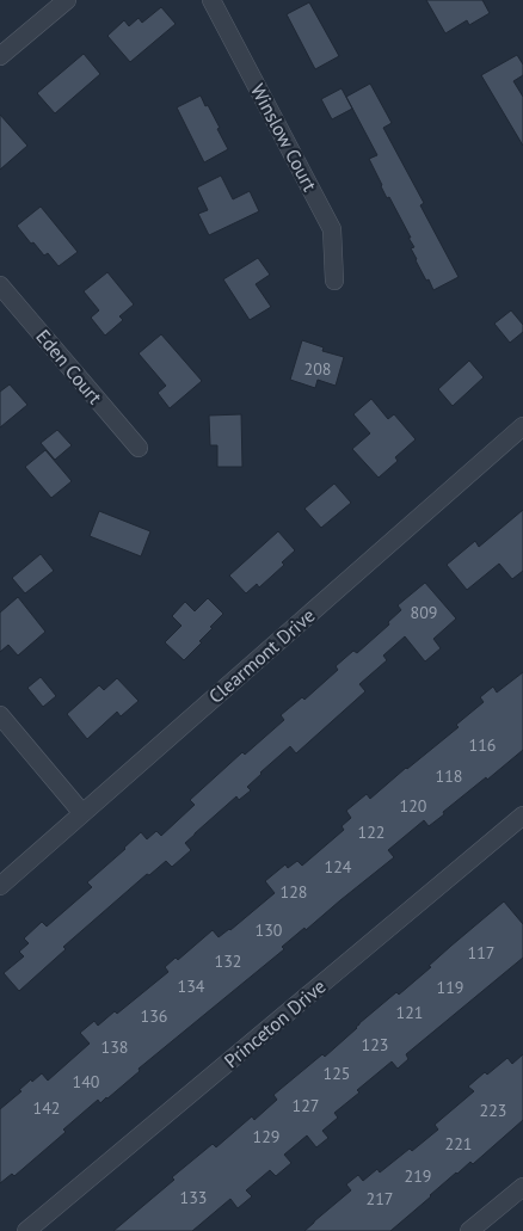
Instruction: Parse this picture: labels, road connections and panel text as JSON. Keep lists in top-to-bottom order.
{
  "streets": {
    "street": [
      "Winslow Court",
      "Eden Court",
      "Clearmont Drive",
      "Princeton Drive"
    ]
  },
  "house_numbers": [
    "208",
    "809",
    "116",
    "118",
    "120",
    "122",
    "124",
    "128",
    "130",
    "117",
    "132",
    "134",
    "119",
    "121",
    "136",
    "123",
    "138",
    "125",
    "140",
    "127",
    "142",
    "223",
    "129",
    "221",
    "219",
    "133",
    "217"
  ]
}
